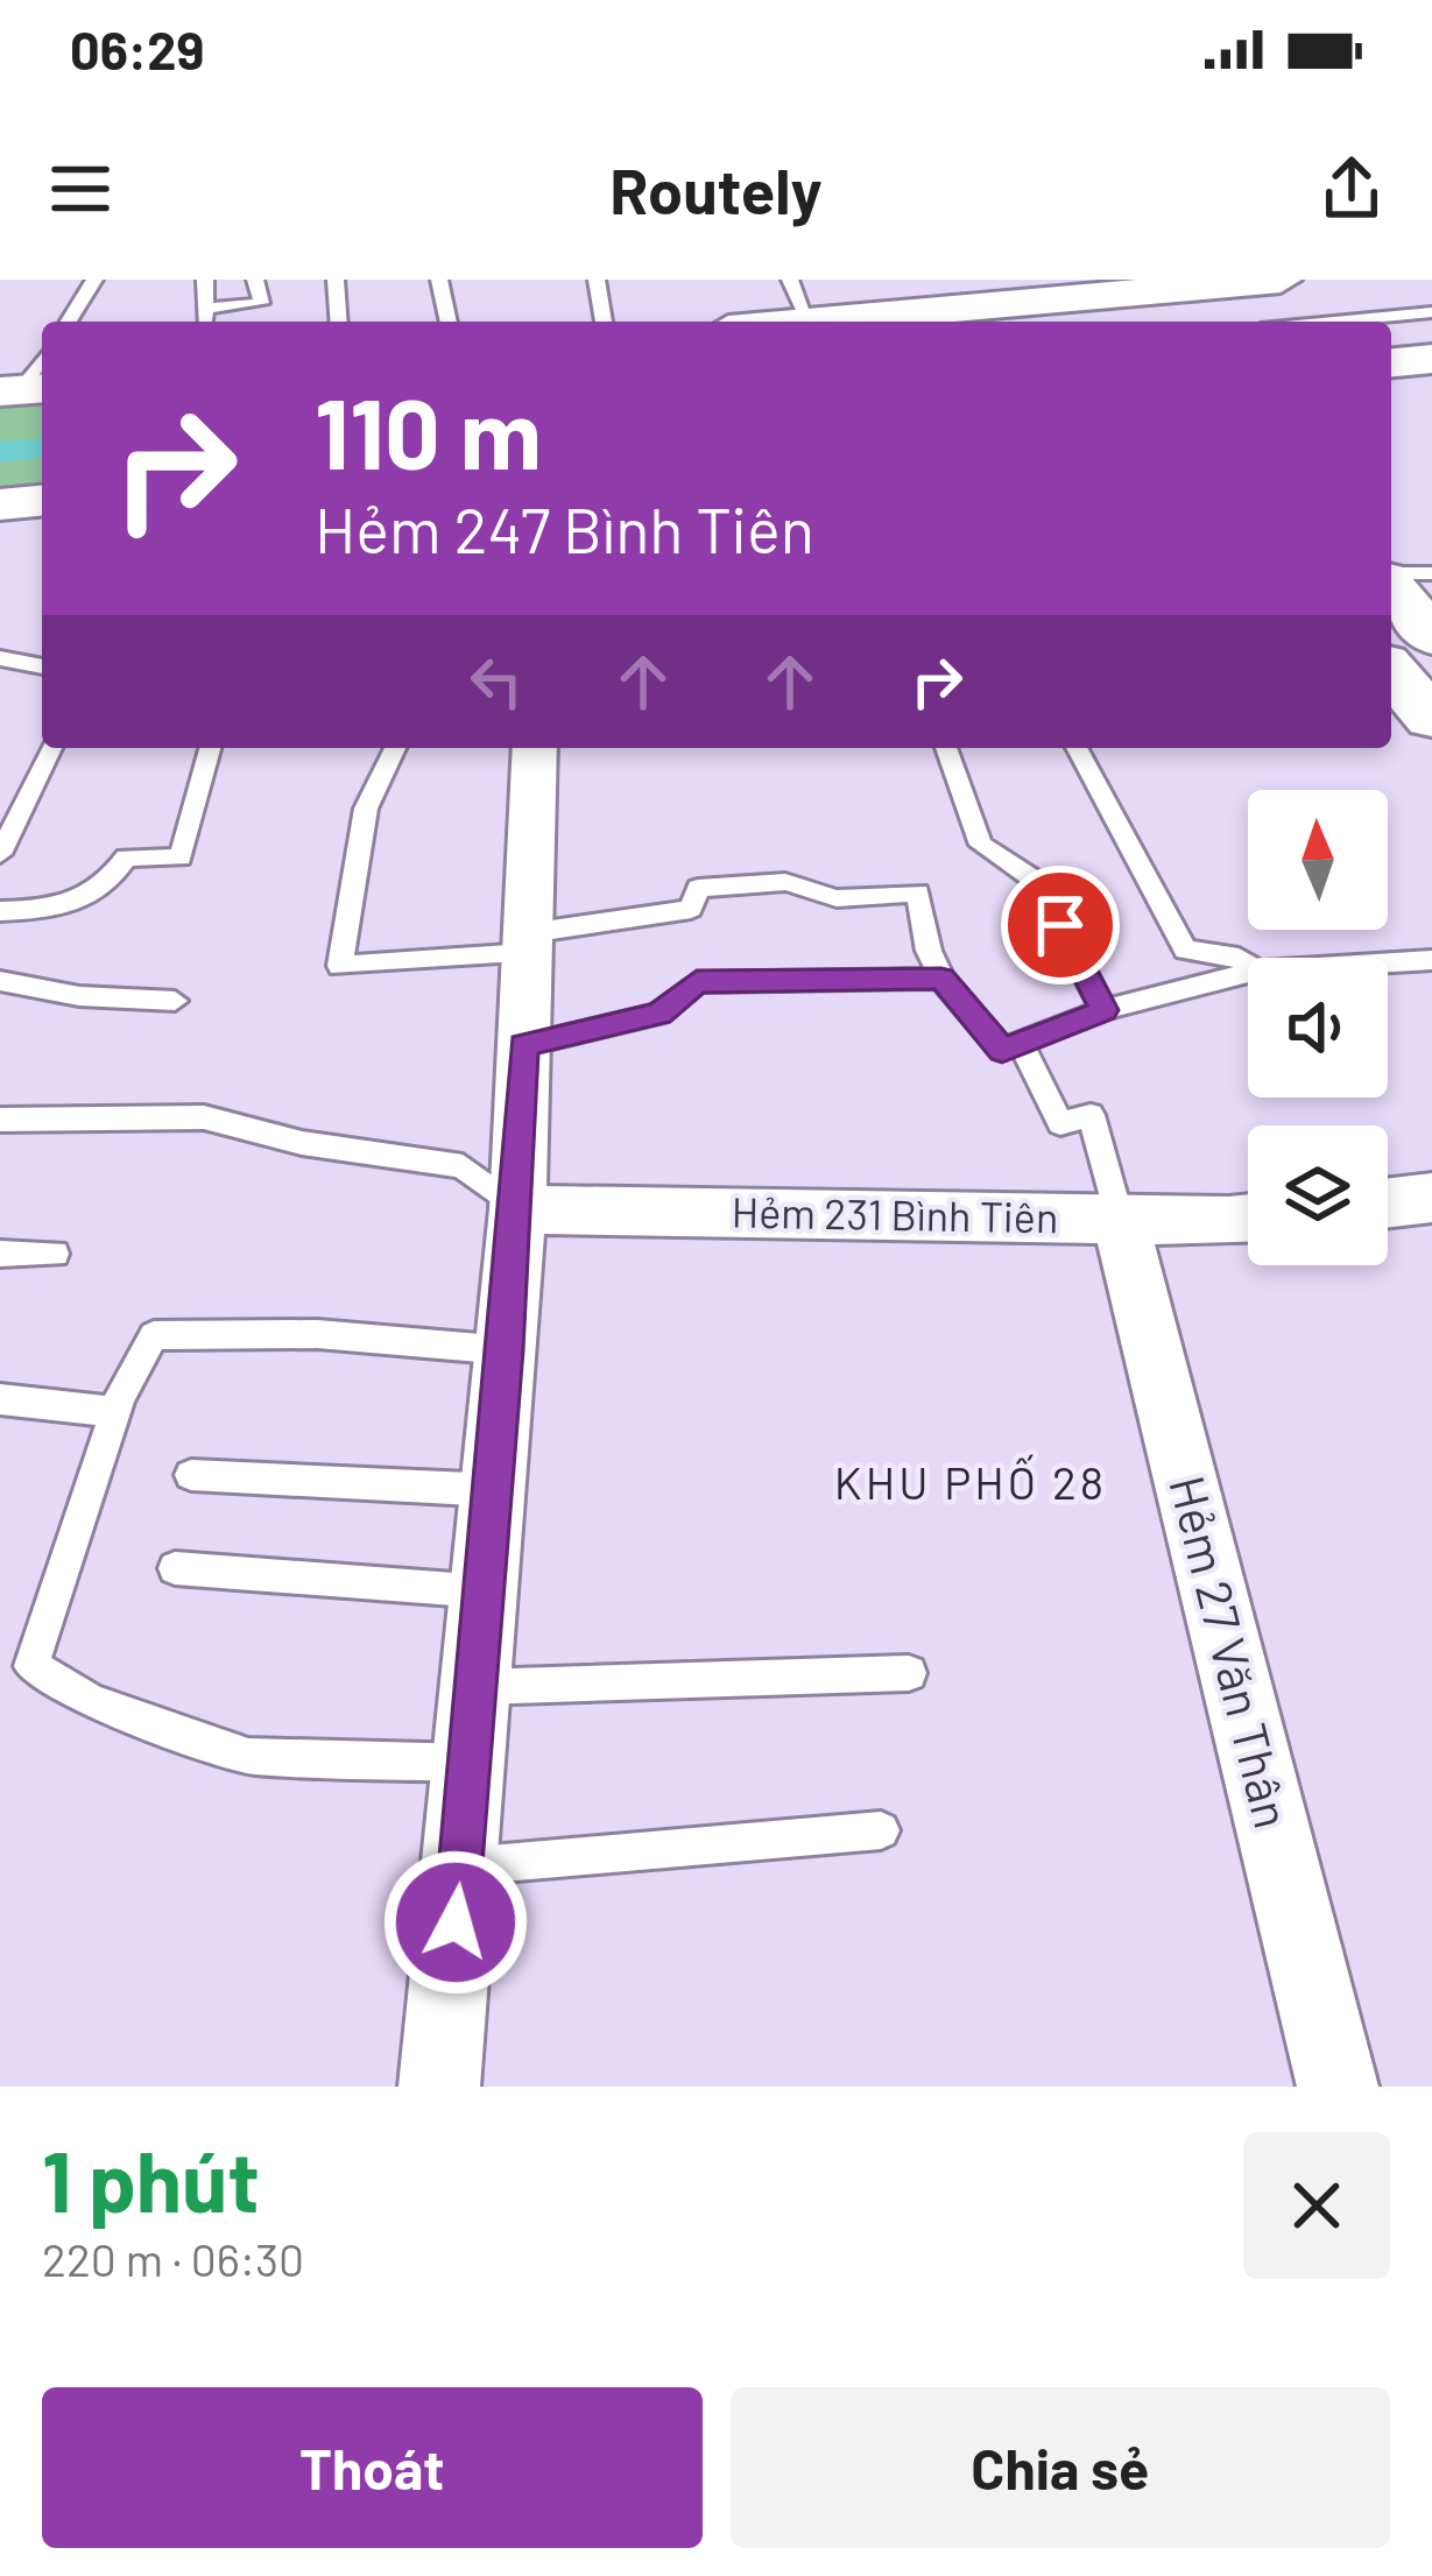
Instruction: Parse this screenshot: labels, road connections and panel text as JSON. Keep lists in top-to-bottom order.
{
  "streets": {
    "street": ["Hẻm 231 Bình Tiên", "Hẻm 27 Văn Thân"]
  },
  "crossings": [
    ["Hẻm 231 Bình Tiên", "Hẻm 27 Văn Thân"]
  ],
  "districts": ["KHU PHỐ 28"],
  "north": "top",
  "page": {
    "status": "06:29",
    "header": "Routely",
    "turn": ["110 m", "Hẻm 247 Bình Tiên"],
    "heading": ["1 phút", "220 m · 06:30"],
    "buttons": ["Thoát", "Chia sẻ"]
  }
}
